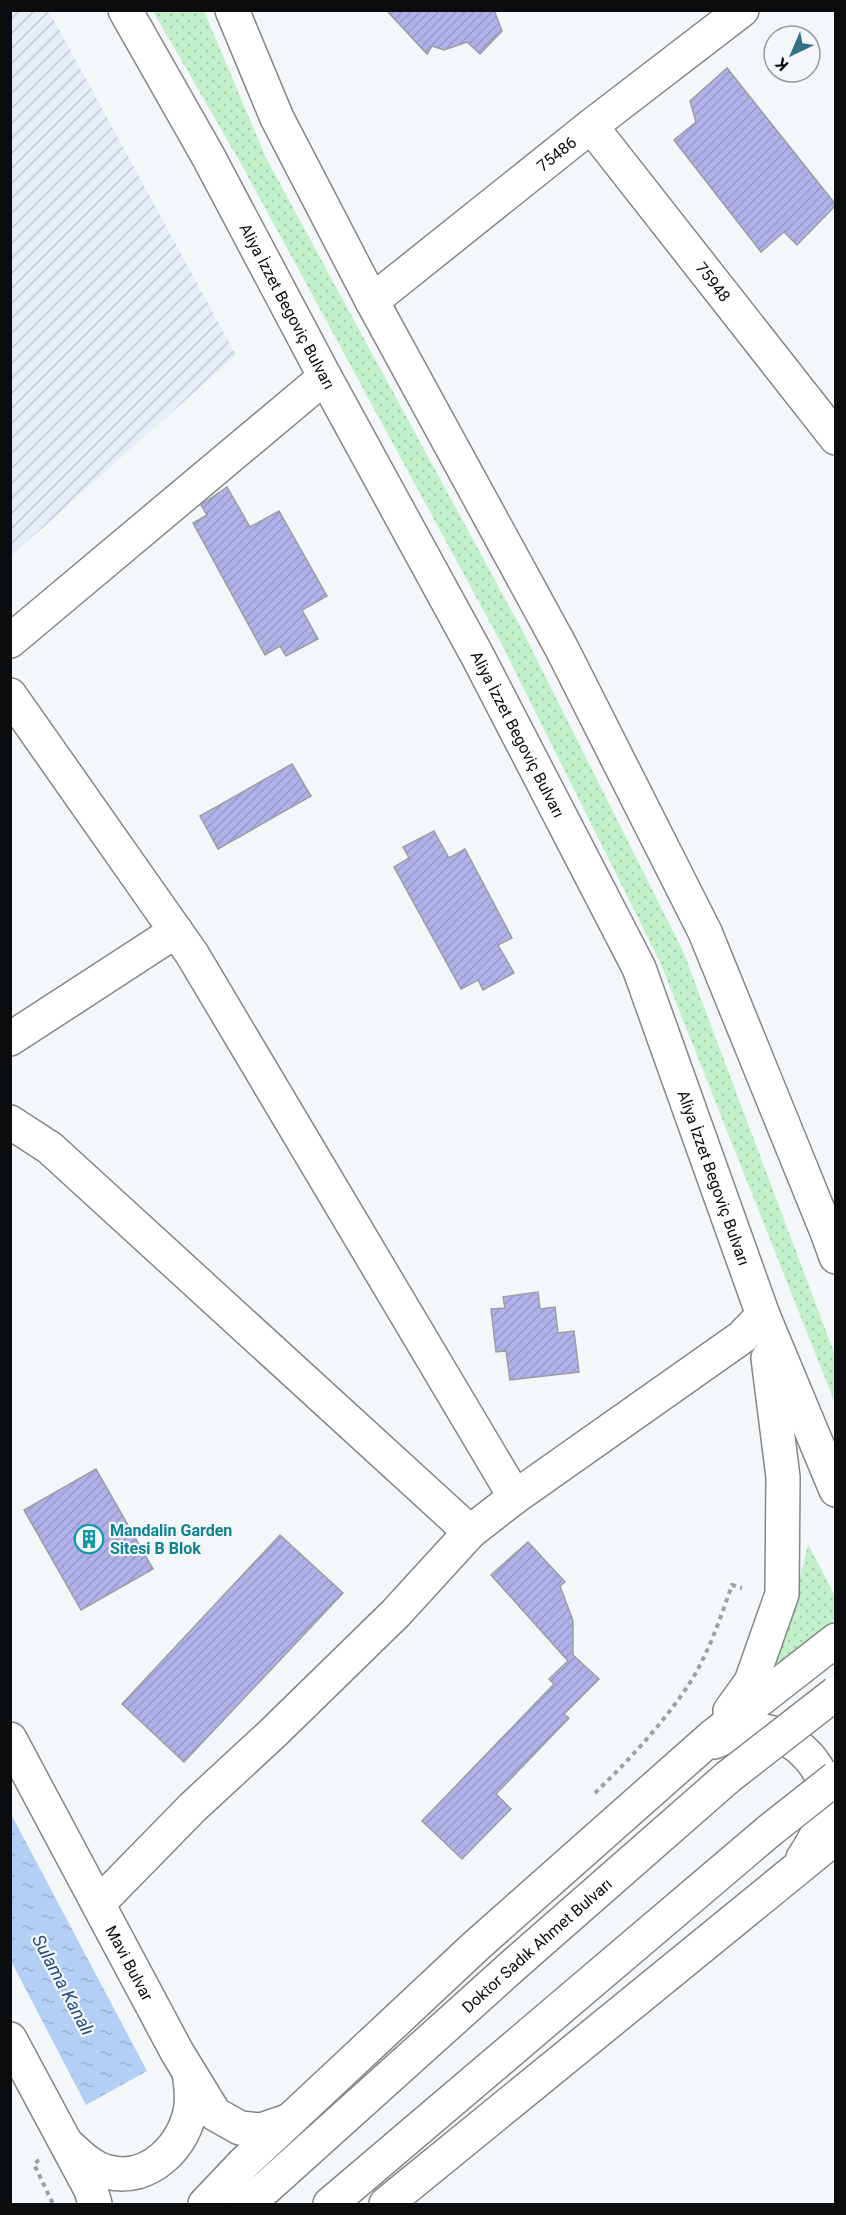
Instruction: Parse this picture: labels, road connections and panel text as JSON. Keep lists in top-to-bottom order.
{
  "streets": {
    "main road": [
      "75486",
      "75948",
      "Aliya İzzet Begoviç Bulvarı",
      "Doktor Sadık Ahmet Bulvarı",
      "Mavi Bulvar"
    ]
  },
  "crossings": [
    ["75486", "75948"]
  ],
  "water": ["Sulama Kanalı"],
  "places": {
    "building": ["Mandalin Garden Sitesi B Blok"]
  },
  "north": "bottom left"
}
